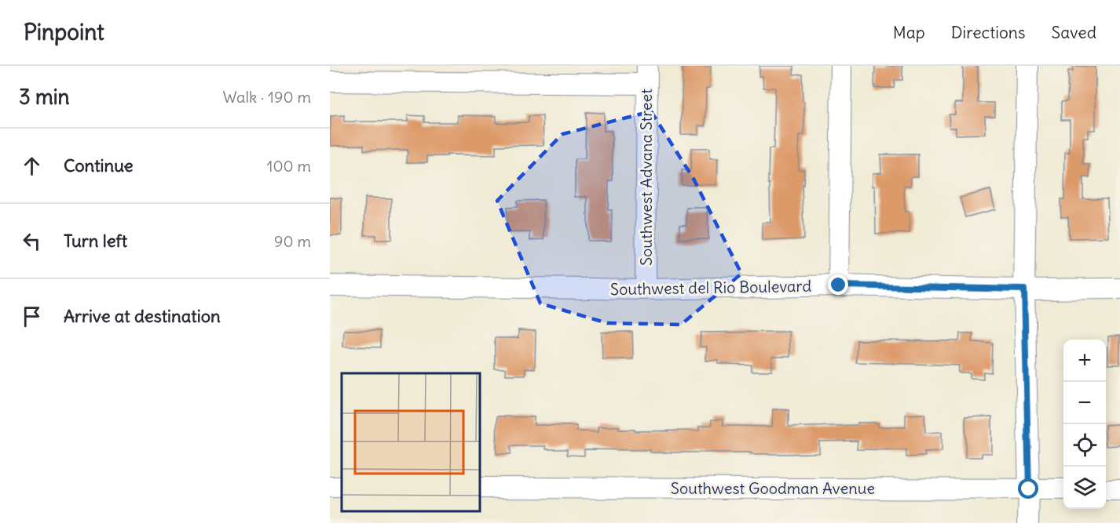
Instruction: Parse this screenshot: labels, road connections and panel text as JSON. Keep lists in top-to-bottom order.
{
  "streets": {
    "street": ["Southwest Advana Street", "Southwest del Rio Boulevard", "Southwest Goodman Avenue"]
  },
  "crossings": [
    ["Southwest Advana Street", "Southwest del Rio Boulevard"]
  ],
  "page": {
    "header": "Pinpoint",
    "nav": ["Map", "Directions", "Saved"],
    "heading": ["3 min", "Walk · 190 m"],
    "list": [
      ["Continue", "100 m"],
      ["Turn left", "90 m"],
      "Arrive at destination"
    ],
    "map_buttons": ["+", "−"]
  }
}
